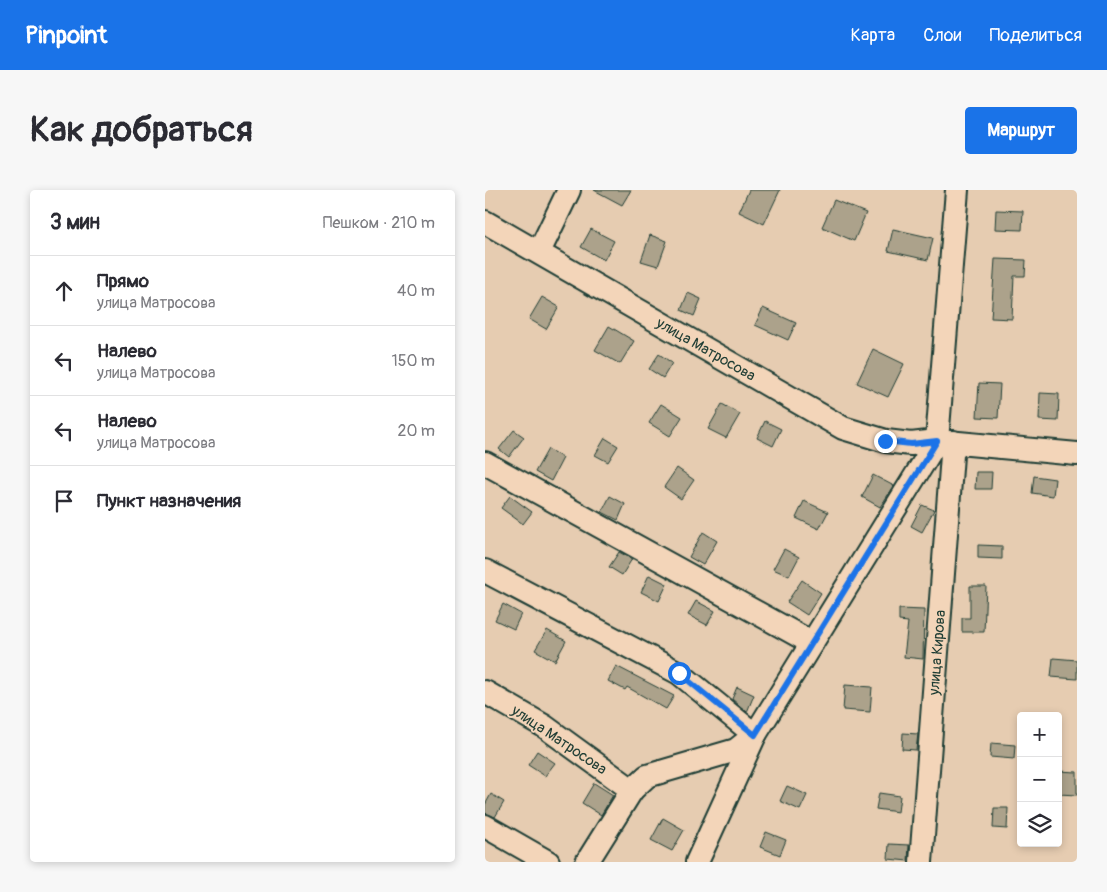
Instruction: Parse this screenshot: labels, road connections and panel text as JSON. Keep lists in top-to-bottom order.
{
  "streets": {
    "street": ["улица Матросова", "улица Кирова"]
  },
  "crossings": [
    ["улица Матросова", "улица Кирова"]
  ],
  "page": {
    "header": "Pinpoint",
    "nav": ["Карта", "Слои", "Поделиться"],
    "buttons": "Маршрут",
    "title": "Как добраться",
    "heading": ["3 мин", "Пешком · 210 m"],
    "list": [
      ["Прямо", "улица Матросова", "40 m"],
      ["Налево", "улица Матросова", "150 m"],
      ["Налево", "улица Матросова", "20 m"],
      "Пункт назначения"
    ],
    "map_buttons": ["+", "−"]
  }
}
